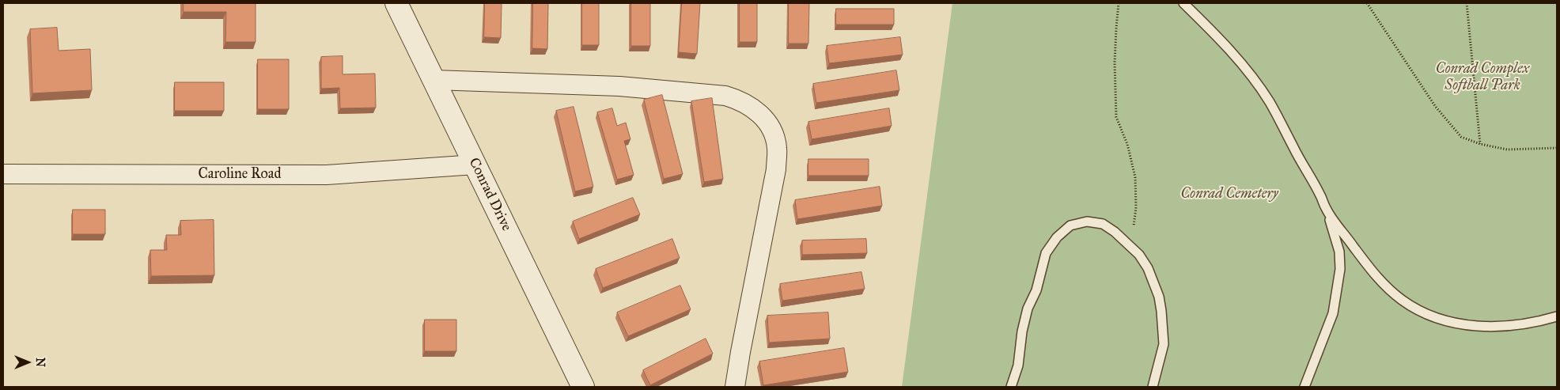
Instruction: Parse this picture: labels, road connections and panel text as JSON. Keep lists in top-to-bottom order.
{
  "streets": {
    "street": ["Caroline Road", "Conrad Drive"]
  },
  "crossings": [
    ["Caroline Road", "Conrad Drive"]
  ],
  "parks": ["Conrad Complex Softball Park", "Conrad Cemetery"],
  "north": "right"
}
